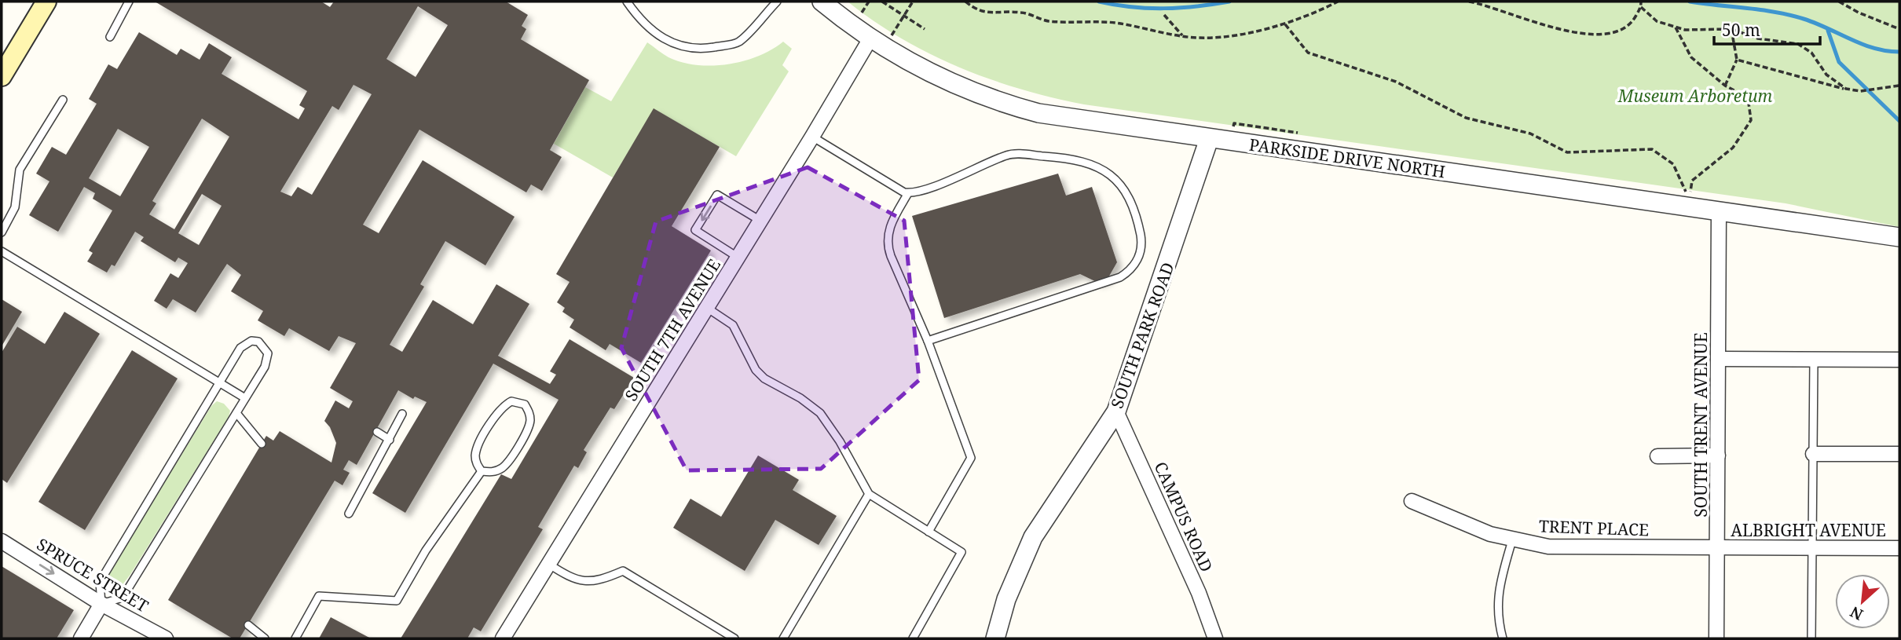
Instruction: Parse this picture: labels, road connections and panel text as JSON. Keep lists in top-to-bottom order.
{
  "streets": {
    "street": [
      "PARKSIDE DRIVE NORTH",
      "SOUTH 7TH AVENUE",
      "SOUTH PARK ROAD",
      "SOUTH TRENT AVENUE",
      "CAMPUS ROAD",
      "TRENT PLACE",
      "ALBRIGHT AVENUE",
      "SPRUCE STREET"
    ]
  },
  "crossings": [
    ["PARKSIDE DRIVE NORTH", "SOUTH 7TH AVENUE"],
    ["PARKSIDE DRIVE NORTH", "SOUTH PARK ROAD"],
    ["PARKSIDE DRIVE NORTH", "SOUTH TRENT AVENUE"],
    ["SOUTH PARK ROAD", "CAMPUS ROAD"],
    ["SOUTH TRENT AVENUE", "TRENT PLACE"],
    ["SOUTH TRENT AVENUE", "ALBRIGHT AVENUE"],
    ["TRENT PLACE", "ALBRIGHT AVENUE"]
  ],
  "one_way": ["SPRUCE STREET"],
  "parks": ["Museum Arboretum"],
  "scale_bar": "50 m",
  "north": "bottom left"
}
